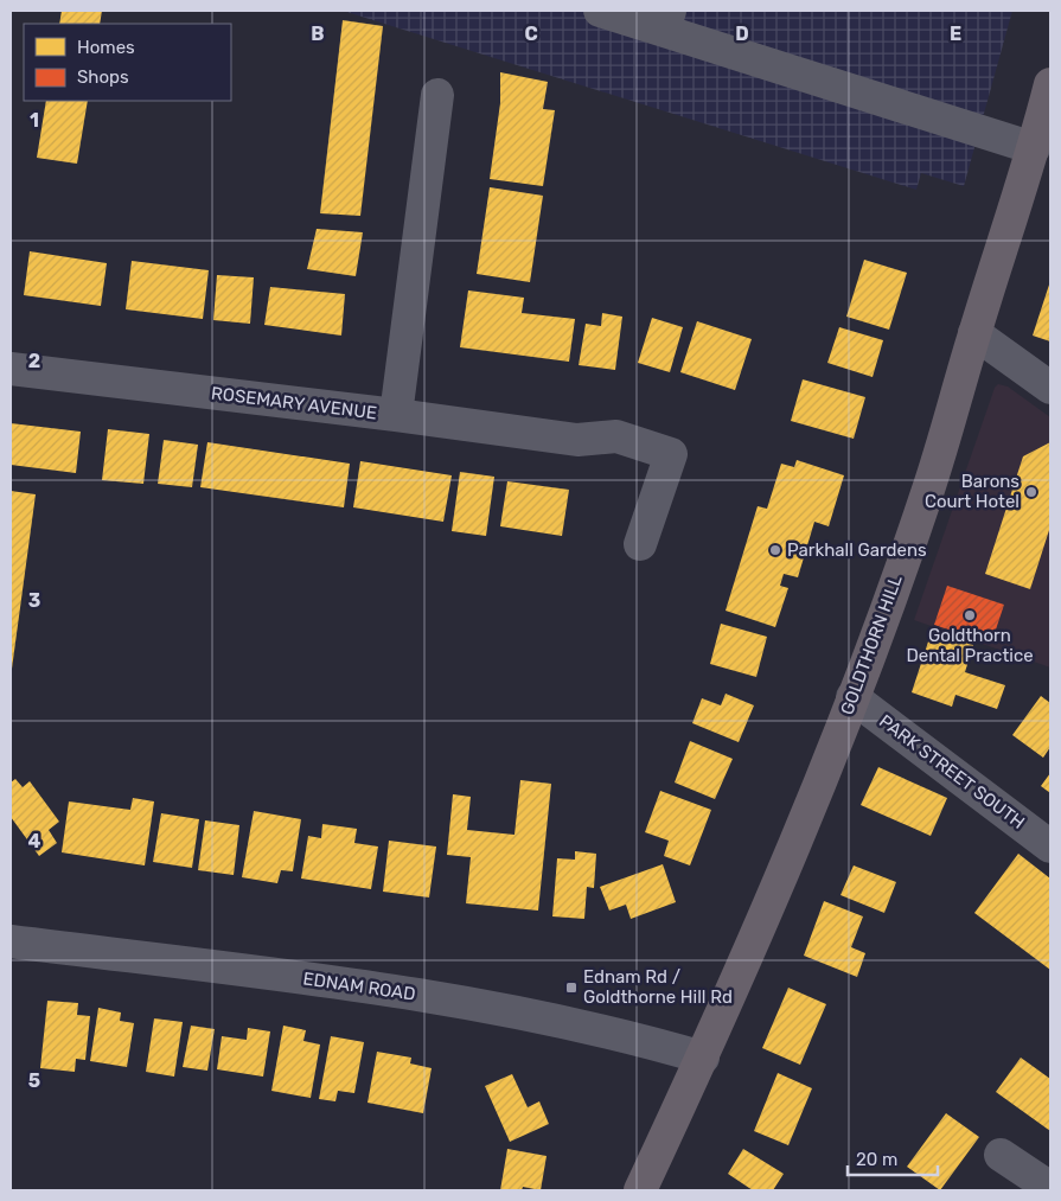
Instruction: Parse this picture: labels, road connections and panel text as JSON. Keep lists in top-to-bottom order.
{
  "streets": {
    "main road": ["GOLDTHORN HILL"],
    "street": ["ROSEMARY AVENUE", "PARK STREET SOUTH", "EDNAM ROAD"]
  },
  "crossings": [
    ["GOLDTHORN HILL", "PARK STREET SOUTH"],
    ["GOLDTHORN HILL", "EDNAM ROAD"]
  ],
  "places": {
    "other": ["Barons Court Hotel", "Parkhall Gardens", "Goldthorn Dental Practice"],
    "transit": ["Ednam Rd / Goldthorne Hill Rd"]
  },
  "legend": ["Homes", "Shops"],
  "scale_bar": "20 m",
  "grid": {
    "columns": [
      "B",
      "C",
      "D",
      "E"
    ],
    "rows": [
      "1",
      "2",
      "3",
      "4",
      "5"
    ]
  }
}
